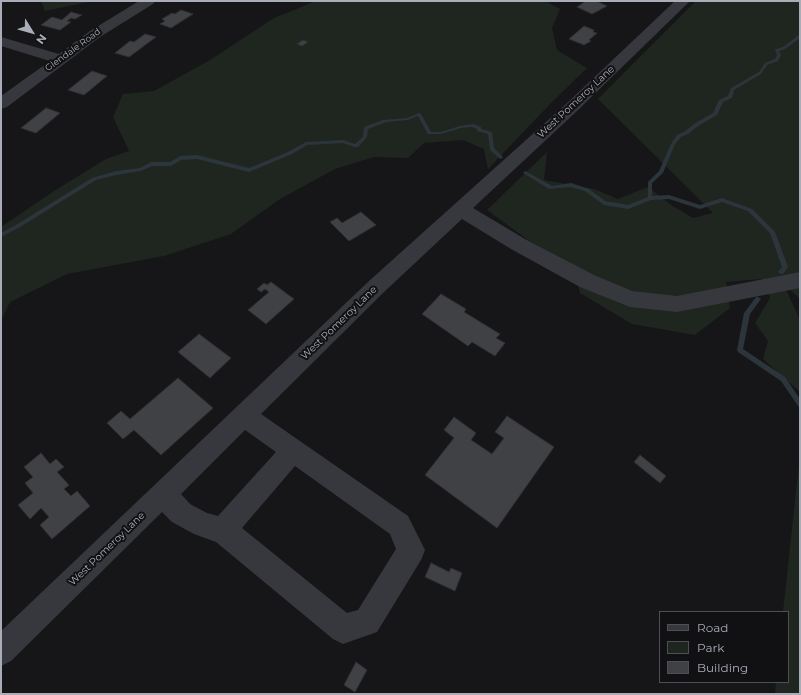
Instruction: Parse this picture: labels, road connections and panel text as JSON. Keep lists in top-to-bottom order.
{
  "streets": {
    "street": ["Glendale Road", "West Pomeroy Lane"]
  },
  "legend": ["Road", "Park", "Building"],
  "north": "bottom right"
}
